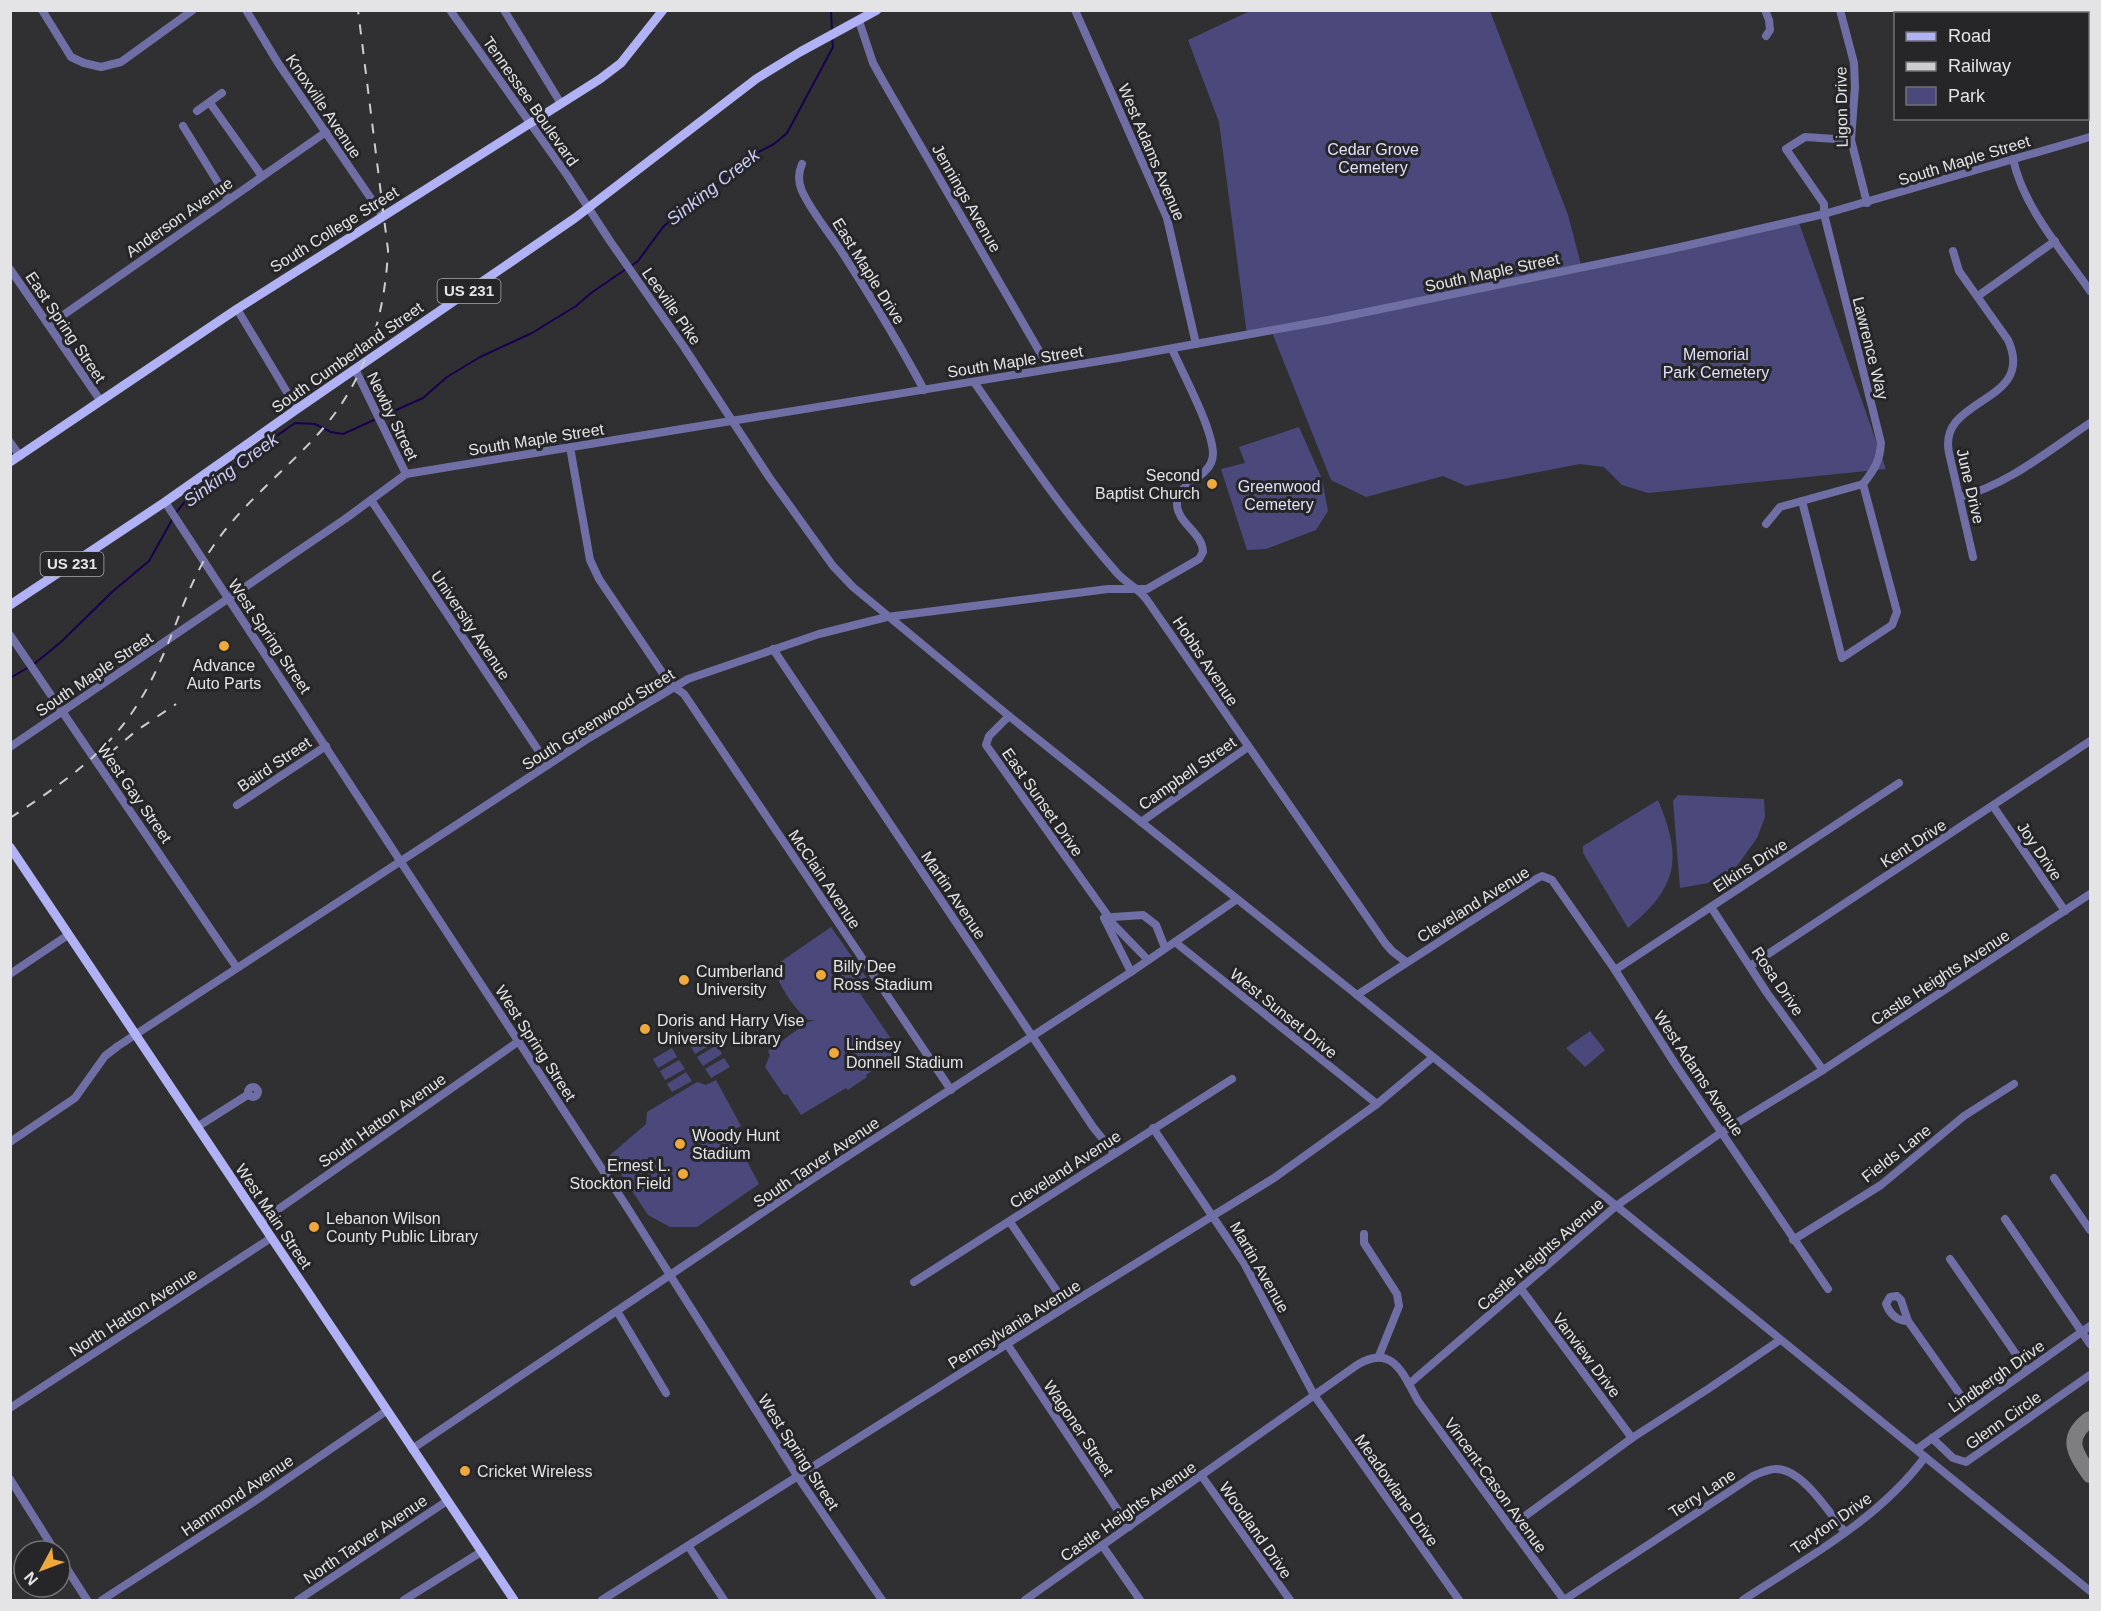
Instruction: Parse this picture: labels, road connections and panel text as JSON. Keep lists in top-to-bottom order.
{
  "streets": {
    "main road": [
      "South College Street",
      "US 231",
      "South Cumberland Street",
      "West Main Street"
    ],
    "street": [
      "Tennessee Boulevard",
      "Knoxville Avenue",
      "Ligon Drive",
      "West Adams Avenue",
      "South Maple Street",
      "Jennings Avenue",
      "Anderson Avenue",
      "East Maple Drive",
      "Leeville Pike",
      "East Spring Street",
      "Lawrence Way",
      "Newby Street",
      "June Drive",
      "University Avenue",
      "West Spring Street",
      "Hobbs Avenue",
      "South Greenwood Street",
      "Baird Street",
      "Campbell Street",
      "West Gay Street",
      "East Sunset Drive",
      "Kent Drive",
      "Joy Drive",
      "Elkins Drive",
      "McClain Avenue",
      "Martin Avenue",
      "Cleveland Avenue",
      "Castle Heights Avenue",
      "Rosa Drive",
      "West Sunset Drive",
      "South Hatton Avenue",
      "Fields Lane",
      "South Tarver Avenue",
      "North Hatton Avenue",
      "Pennsylvania Avenue",
      "Vanview Drive",
      "Lindbergh Drive",
      "Glenn Circle",
      "Wagoner Street",
      "Vincent-Cason Avenue",
      "Meadowlane Drive",
      "Terry Lane",
      "Hammond Avenue",
      "Taryton Drive",
      "Woodland Drive",
      "North Tarver Avenue"
    ]
  },
  "crossings": [
    ["Tennessee Boulevard", "South College Street"],
    ["Tennessee Boulevard", "Leeville Pike"],
    ["Tennessee Boulevard", "South Cumberland Street"],
    ["Knoxville Avenue", "Anderson Avenue"],
    ["Knoxville Avenue", "South College Street"],
    ["Ligon Drive", "South Maple Street"],
    ["Ligon Drive", "Lawrence Way"],
    ["West Adams Avenue", "South Maple Street"],
    ["West Adams Avenue", "Elkins Drive"],
    ["West Adams Avenue", "Cleveland Avenue"],
    ["West Adams Avenue", "Castle Heights Avenue"],
    ["West Adams Avenue", "Fields Lane"],
    ["South Maple Street", "Jennings Avenue"],
    ["South Maple Street", "East Maple Drive"],
    ["South Maple Street", "Leeville Pike"],
    ["South Maple Street", "Lawrence Way"],
    ["South Maple Street", "Newby Street"],
    ["South Maple Street", "University Avenue"],
    ["South Maple Street", "West Spring Street"],
    ["South Maple Street", "Hobbs Avenue"],
    ["South Maple Street", "West Gay Street"],
    ["South Maple Street", "McClain Avenue"],
    ["Jennings Avenue", "South Cumberland Street"],
    ["Anderson Avenue", "East Spring Street"],
    ["South College Street", "East Spring Street"],
    ["Leeville Pike", "South Cumberland Street"],
    ["Leeville Pike", "South Greenwood Street"],
    ["Leeville Pike", "Campbell Street"],
    ["Leeville Pike", "East Sunset Drive"],
    ["Leeville Pike", "Cleveland Avenue"],
    ["Leeville Pike", "Castle Heights Avenue"],
    ["Leeville Pike", "South Tarver Avenue"],
    ["Leeville Pike", "Pennsylvania Avenue"],
    ["Leeville Pike", "Lindbergh Drive"],
    ["Leeville Pike", "Taryton Drive"],
    ["South Cumberland Street", "Newby Street"],
    ["South Cumberland Street", "West Spring Street"],
    ["University Avenue", "South Greenwood Street"],
    ["West Spring Street", "South Greenwood Street"],
    ["West Spring Street", "Baird Street"],
    ["West Spring Street", "South Hatton Avenue"],
    ["West Spring Street", "South Tarver Avenue"],
    ["West Spring Street", "Pennsylvania Avenue"],
    ["Hobbs Avenue", "South Greenwood Street"],
    ["Hobbs Avenue", "Campbell Street"],
    ["Hobbs Avenue", "Cleveland Avenue"],
    ["South Greenwood Street", "West Gay Street"],
    ["South Greenwood Street", "McClain Avenue"],
    ["South Greenwood Street", "Martin Avenue"],
    ["South Greenwood Street", "West Main Street"],
    ["East Sunset Drive", "South Tarver Avenue"],
    ["Kent Drive", "Joy Drive"],
    ["Kent Drive", "Rosa Drive"],
    ["Joy Drive", "Castle Heights Avenue"],
    ["Elkins Drive", "Rosa Drive"],
    ["McClain Avenue", "South Tarver Avenue"],
    ["Martin Avenue", "Cleveland Avenue"],
    ["Martin Avenue", "Castle Heights Avenue"],
    ["Martin Avenue", "South Tarver Avenue"],
    ["Martin Avenue", "Pennsylvania Avenue"],
    ["Martin Avenue", "Meadowlane Drive"],
    ["Castle Heights Avenue", "Rosa Drive"],
    ["Castle Heights Avenue", "Vanview Drive"],
    ["Castle Heights Avenue", "Wagoner Street"],
    ["Castle Heights Avenue", "Vincent-Cason Avenue"],
    ["Castle Heights Avenue", "Meadowlane Drive"],
    ["Castle Heights Avenue", "Woodland Drive"],
    ["West Sunset Drive", "South Tarver Avenue"],
    ["West Sunset Drive", "Pennsylvania Avenue"],
    ["South Hatton Avenue", "West Main Street"],
    ["South Tarver Avenue", "West Main Street"],
    ["West Main Street", "North Hatton Avenue"],
    ["West Main Street", "Hammond Avenue"],
    ["West Main Street", "North Tarver Avenue"],
    ["Pennsylvania Avenue", "Wagoner Street"],
    ["Lindbergh Drive", "Glenn Circle"],
    ["Vincent-Cason Avenue", "Terry Lane"],
    ["Terry Lane", "Taryton Drive"]
  ],
  "water": ["Sinking Creek"],
  "parks": ["Cedar Grove Cemetery", "Memorial Park Cemetery", "Greenwood Cemetery"],
  "places": [
    "Second Baptist Church",
    "Advance Auto Parts",
    "Billy Dee Ross Stadium",
    "Cumberland University",
    "Doris and Harry Vise University Library",
    "Lindsey Donnell Stadium",
    "Woody Hunt Stadium",
    "Ernest L. Stockton Field",
    "Lebanon Wilson County Public Library",
    "Cricket Wireless"
  ],
  "legend": ["Road", "Railway", "Park"],
  "north": "bottom left"
}
